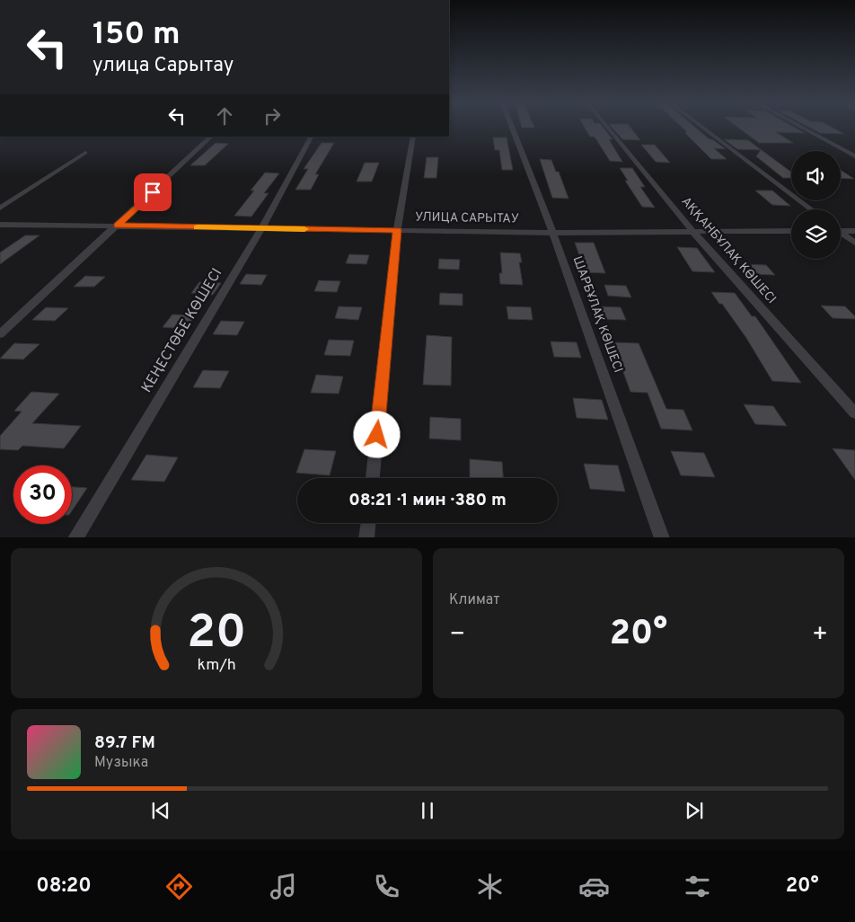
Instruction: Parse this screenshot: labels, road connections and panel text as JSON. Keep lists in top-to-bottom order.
{
  "streets": {
    "street": [
      "УЛИЦА САРЫТАУ",
      "АҚҚАНБҰЛАҚ КӨШЕСІ",
      "ШАРБҰЛАҚ КӨШЕСІ",
      "КЕҢЕСТӨБЕ КӨШЕСІ"
    ]
  },
  "crossings": [
    ["УЛИЦА САРЫТАУ", "АҚҚАНБҰЛАҚ КӨШЕСІ"],
    ["УЛИЦА САРЫТАУ", "ШАРБҰЛАҚ КӨШЕСІ"],
    ["УЛИЦА САРЫТАУ", "КЕҢЕСТӨБЕ КӨШЕСІ"]
  ],
  "page": {
    "turn": ["150 m", "улица Сарытау"],
    "limit": "30",
    "trip": "08:21 · 1 мин · 380 m",
    "tile": "Климат",
    "heat": ["−", "20°", "+"],
    "song": ["89.7 FM", "Музыка"],
    "tabs": ["08:20", "20°"],
    "gauge": ["20", "km/h"]
  }
}
